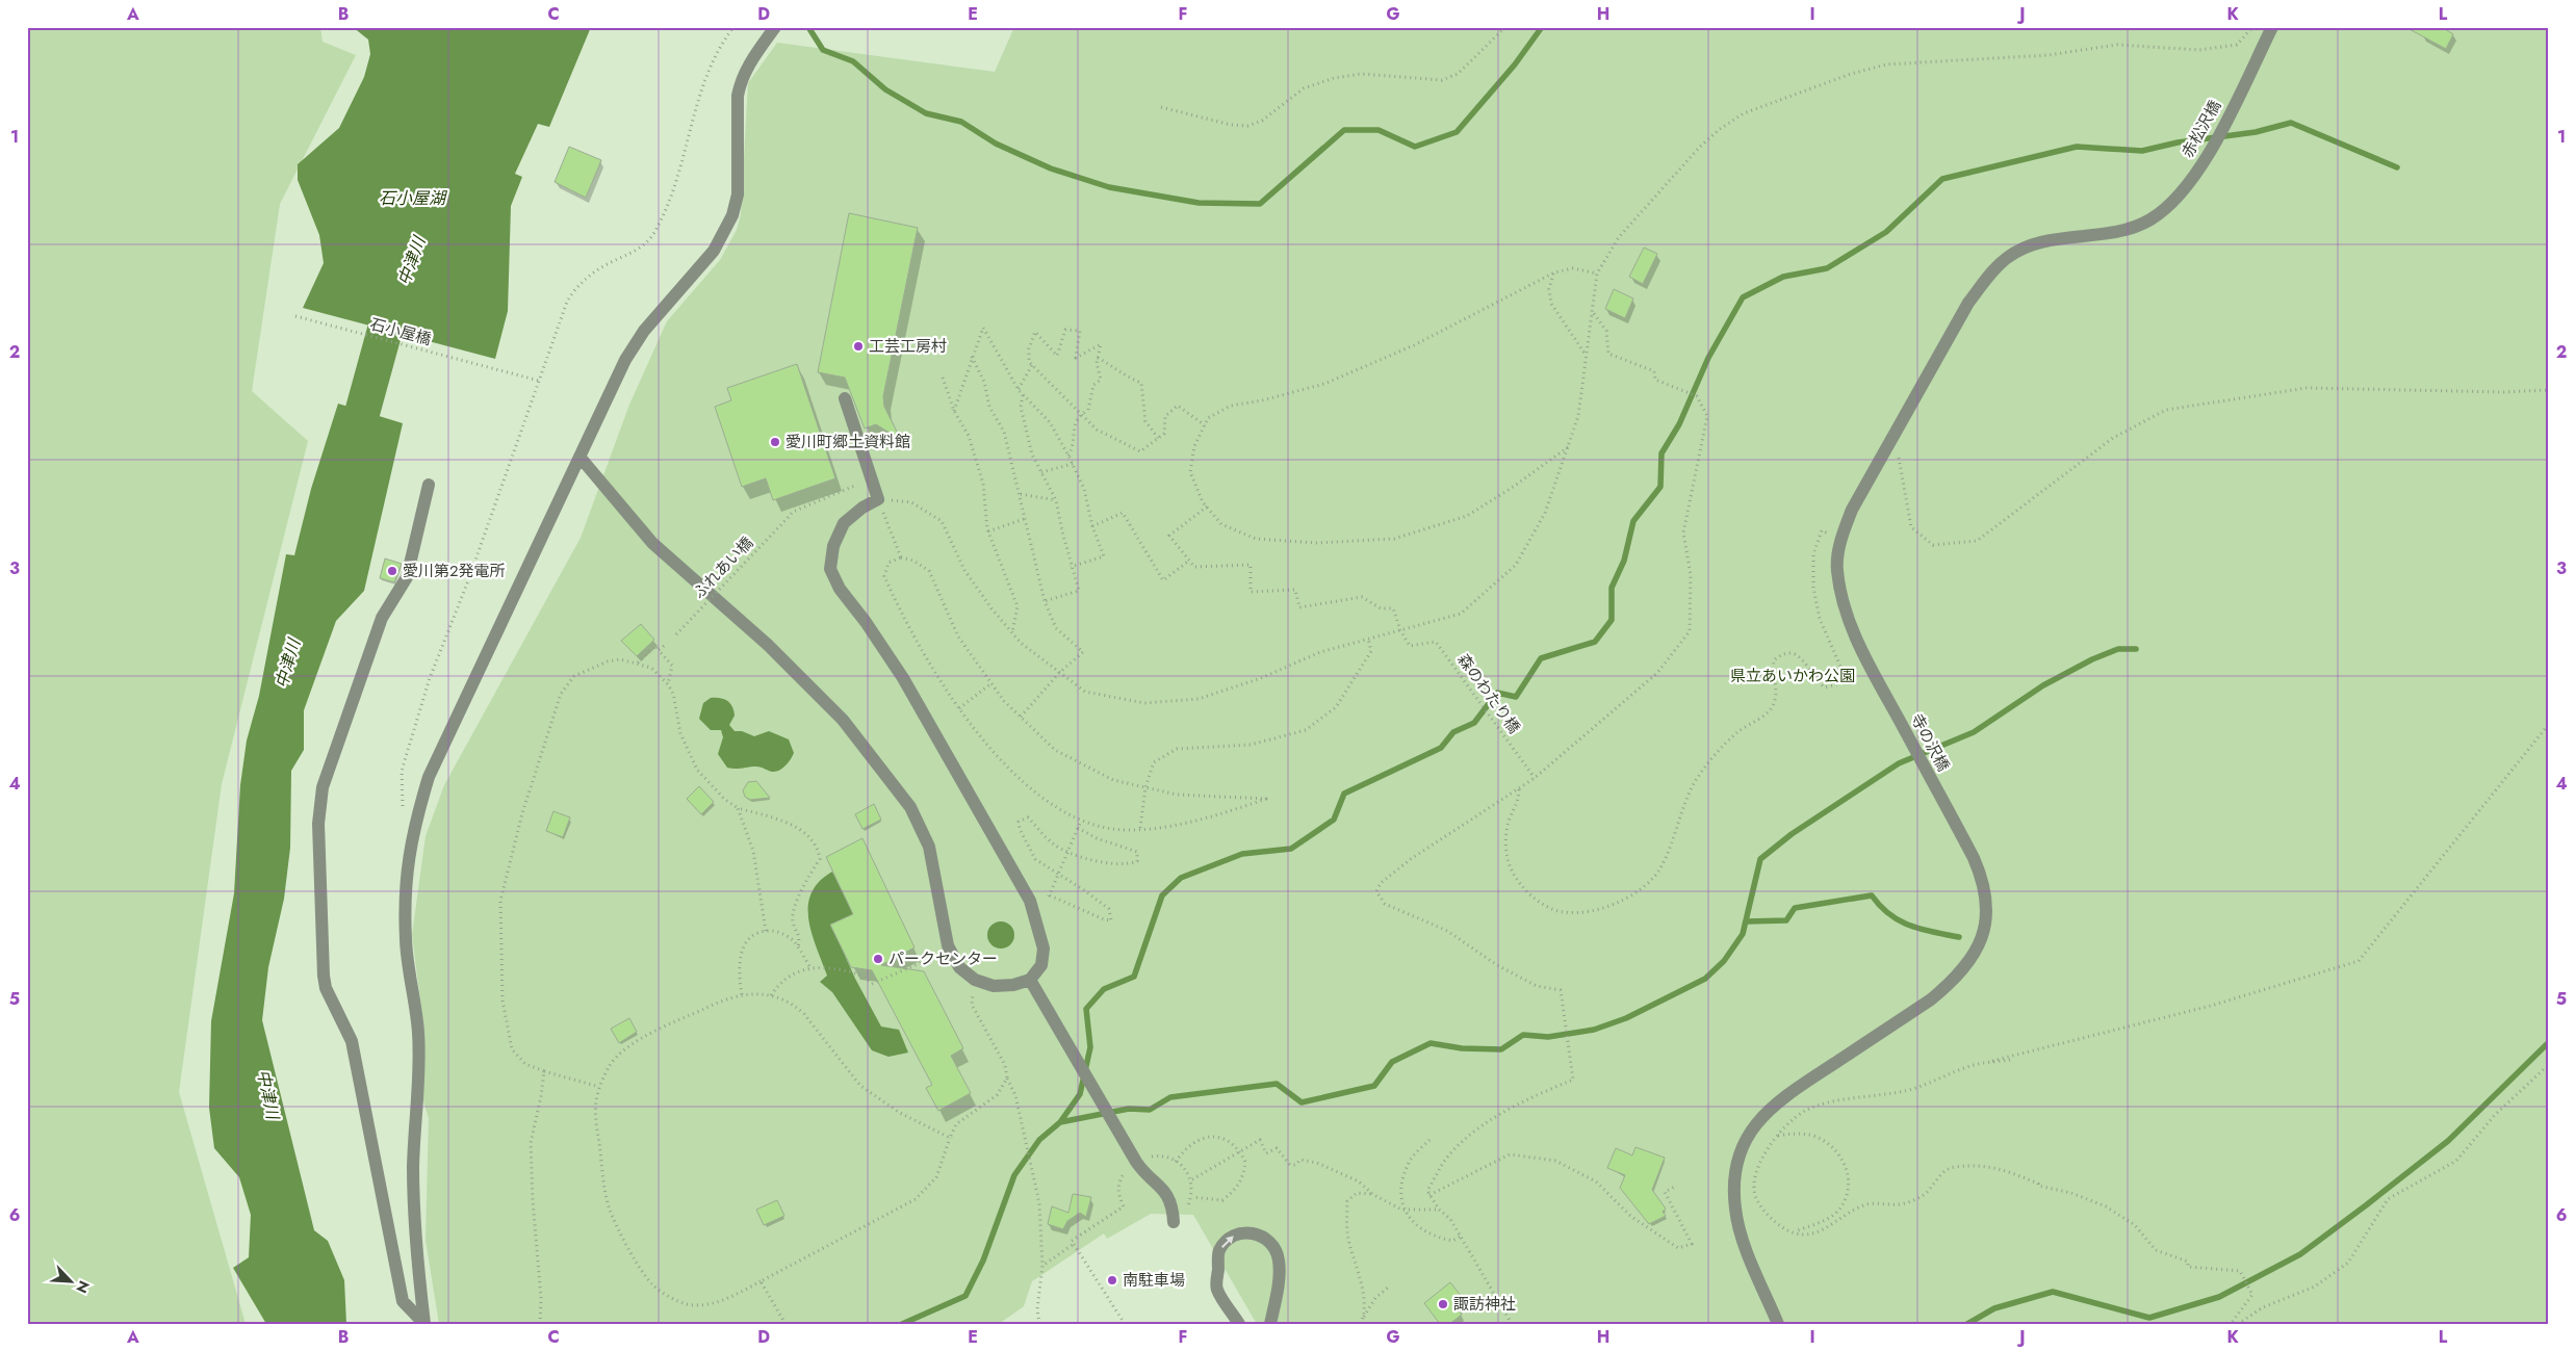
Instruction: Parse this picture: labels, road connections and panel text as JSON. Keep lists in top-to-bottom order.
{
  "streets": {
    "street": ["赤松沢橋", "寺の沢橋"],
    "path": ["石小屋橋", "ふれあい橋", "森のわたり橋"]
  },
  "crossings": [
    ["赤松沢橋", "寺の沢橋"]
  ],
  "water": ["石小屋湖", "中津川"],
  "parks": ["県立あいかわ公園"],
  "places": [
    "工芸工房村",
    "愛川町郷土資料館",
    "愛川第2発電所",
    "パークセンター",
    "南駐車場",
    "諏訪神社"
  ],
  "north": "bottom right",
  "grid": {
    "columns": [
      "A",
      "B",
      "C",
      "D",
      "E",
      "F",
      "G",
      "H",
      "I",
      "J",
      "K",
      "L"
    ],
    "rows": [
      "1",
      "2",
      "3",
      "4",
      "5",
      "6"
    ]
  }
}
